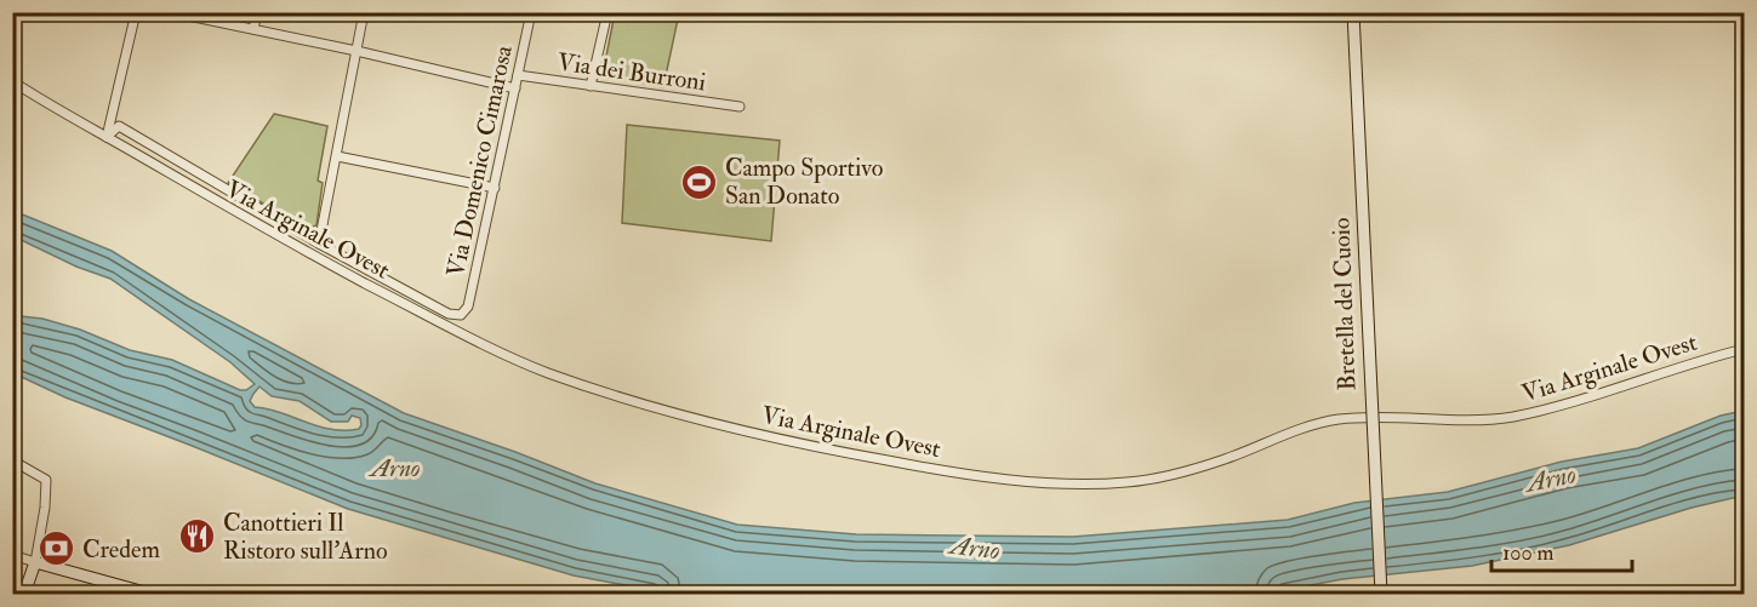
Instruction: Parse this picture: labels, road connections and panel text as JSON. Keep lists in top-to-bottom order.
{
  "streets": {
    "main road": ["Bretella del Cuoio"],
    "street": ["Via dei Burroni", "Via Domenico Cimarosa", "Via Arginale Ovest"]
  },
  "crossings": [
    ["Via dei Burroni", "Via Domenico Cimarosa"]
  ],
  "water": ["Arno"],
  "places": {
    "sports": ["Campo Sportivo San Donato"],
    "restaurant": ["Canottieri Il Ristoro sull'Arno"],
    "bank": ["Credem"]
  },
  "scale_bar": "100 m"
}
